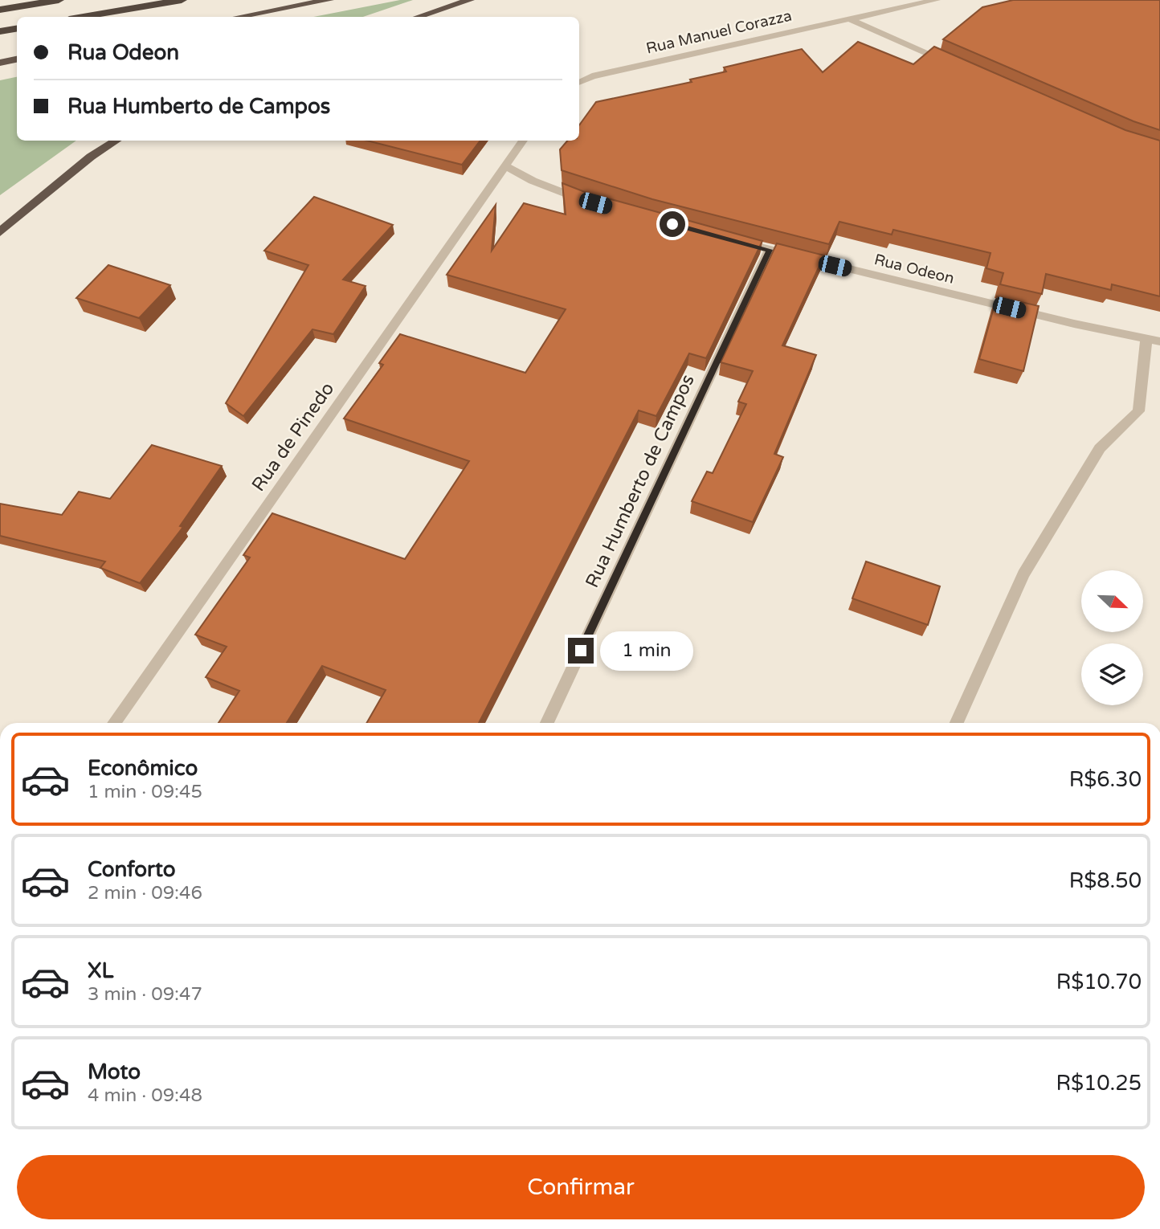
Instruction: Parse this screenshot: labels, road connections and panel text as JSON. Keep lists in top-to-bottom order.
{
  "streets": {
    "street": [
      "Rua Manuel Corazza",
      "Rua Odeon",
      "Rua de Pinedo",
      "Rua Humberto de Campos"
    ]
  },
  "crossings": [
    ["Rua Odeon", "Rua Humberto de Campos"]
  ],
  "north": "bottom right",
  "page": {
    "banner": ["Rua Odeon", "Rua Humberto de Campos"],
    "bubble": "1 min",
    "list": [
      {
        "name": "Econômico",
        "note": "1 min · 09:45",
        "value": "R$6.30"
      },
      {
        "name": "Conforto",
        "note": "2 min · 09:46",
        "value": "R$8.50"
      },
      {
        "name": "XL",
        "note": "3 min · 09:47",
        "value": "R$10.70"
      },
      {
        "name": "Moto",
        "note": "4 min · 09:48",
        "value": "R$10.25"
      }
    ],
    "buttons": "Confirmar"
  }
}
